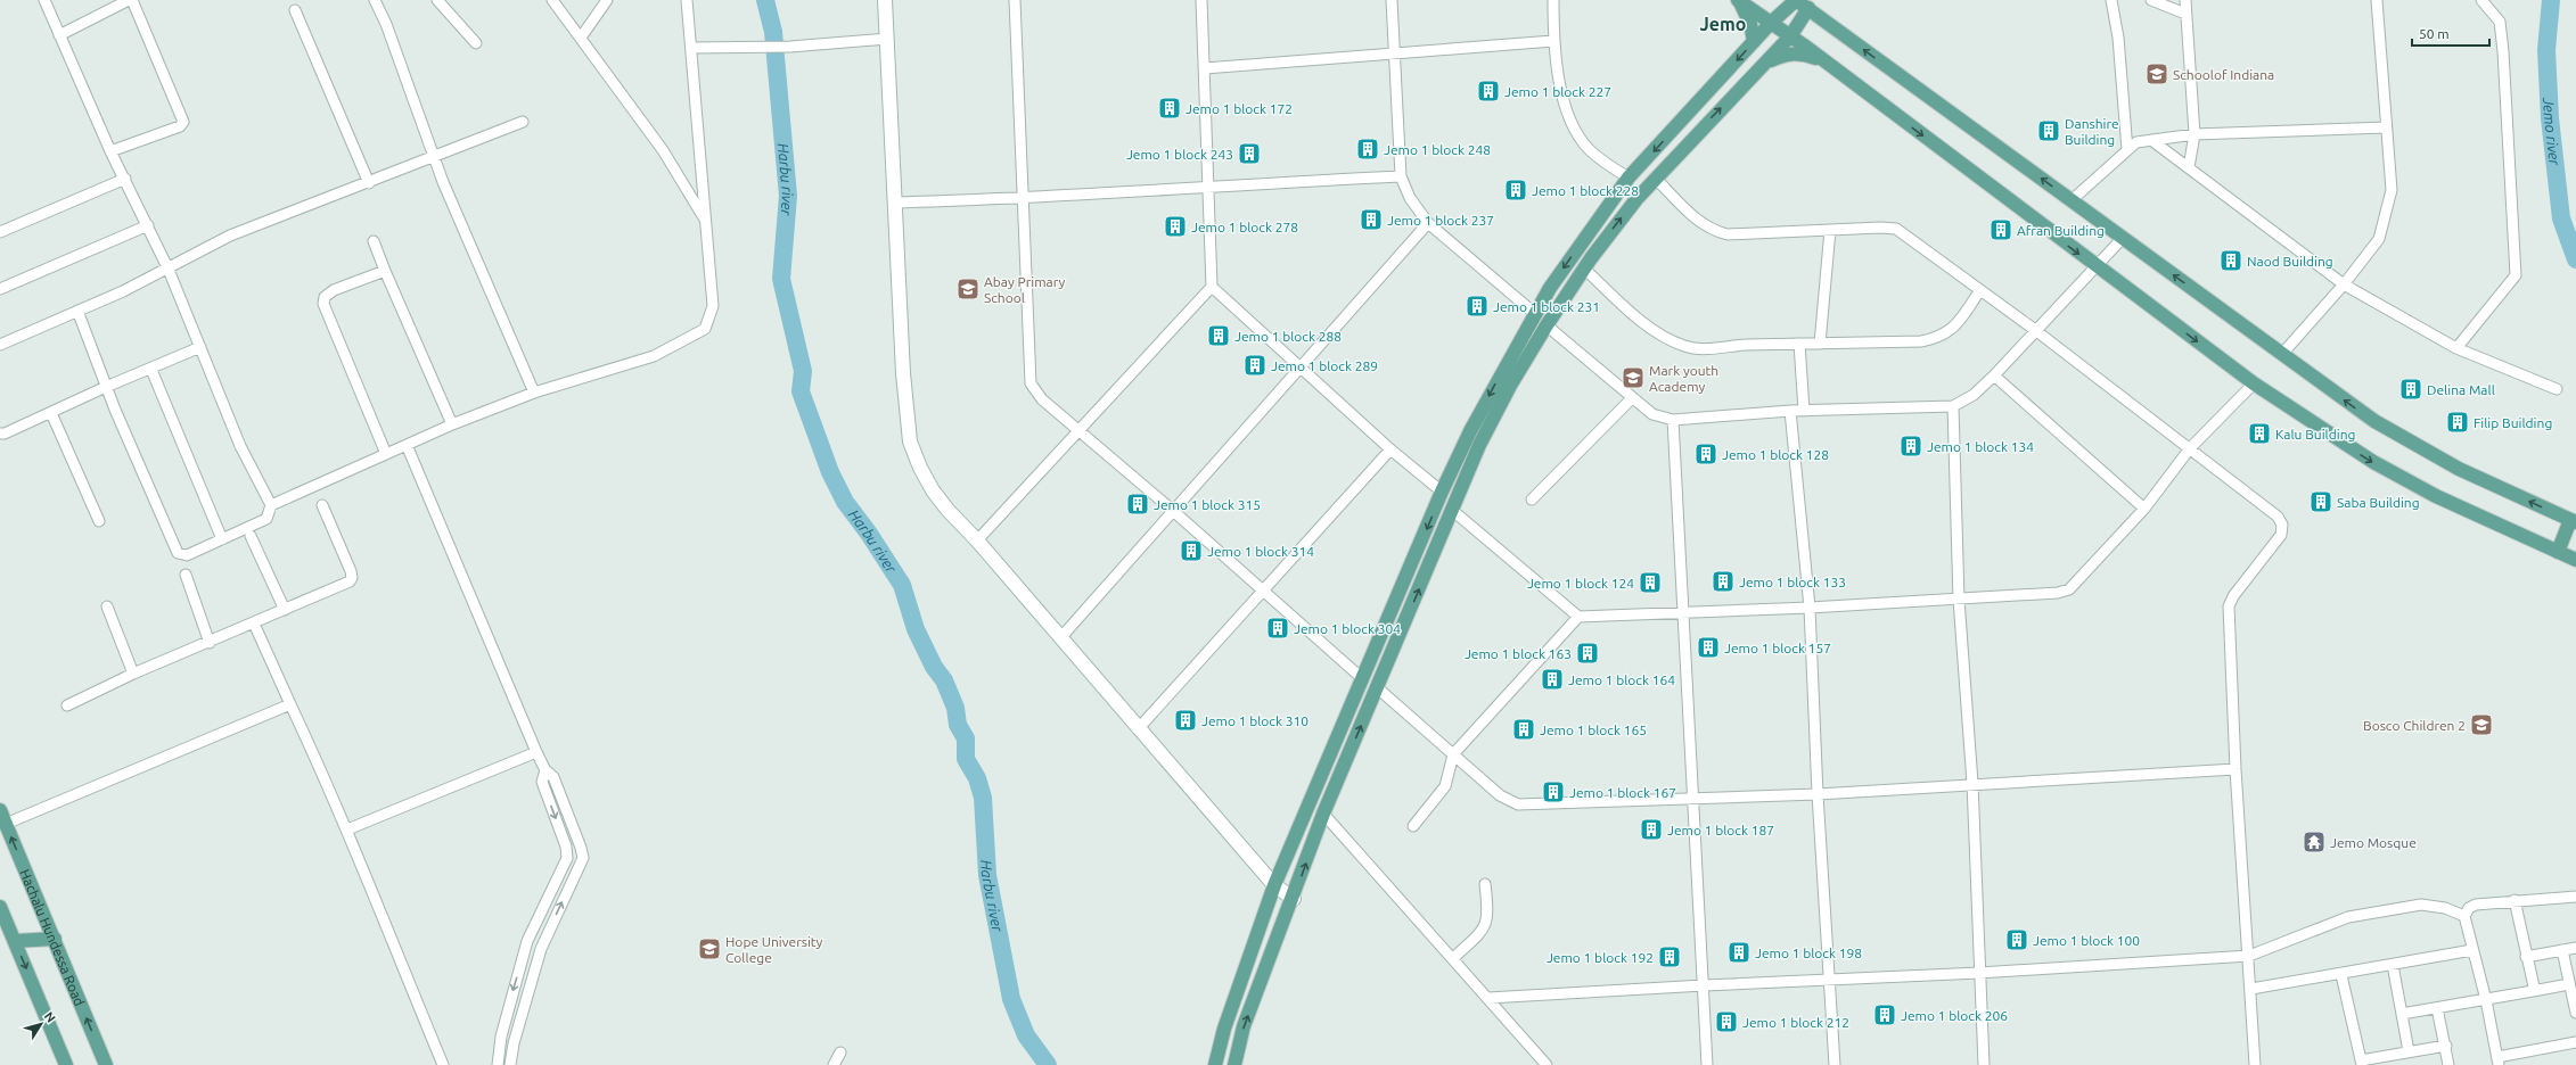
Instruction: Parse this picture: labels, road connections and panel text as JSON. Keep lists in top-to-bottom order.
{
  "streets": {
    "main road": ["Hachalu Hundessa Road"]
  },
  "districts": ["Jemo"],
  "water": ["Jemo river", "Harbu river"],
  "places": {
    "school or university": [
      "Schoolof Indiana",
      "Abay Primary School",
      "Mark youth Academy",
      "Bosco Children 2",
      "Hope University College"
    ],
    "building": [
      "Jemo 1 block 227",
      "Jemo 1 block 172",
      "Danshire Building",
      "Jemo 1 block 248",
      "Jemo 1 block 243",
      "Jemo 1 block 228",
      "Jemo 1 block 237",
      "Jemo 1 block 278",
      "Afran Building",
      "Naod Building",
      "Jemo 1 block 231",
      "Jemo 1 block 288",
      "Jemo 1 block 289",
      "Delina Mall",
      "Filip Building",
      "Kalu Building",
      "Jemo 1 block 134",
      "Jemo 1 block 128",
      "Saba Building",
      "Jemo 1 block 315",
      "Jemo 1 block 314",
      "Jemo 1 block 133",
      "Jemo 1 block 124",
      "Jemo 1 block 304",
      "Jemo 1 block 157",
      "Jemo 1 block 163",
      "Jemo 1 block 164",
      "Jemo 1 block 310",
      "Jemo 1 block 165",
      "Jemo 1 block 167",
      "Jemo 1 block 187",
      "Jemo 1 block 100",
      "Jemo 1 block 198",
      "Jemo 1 block 192",
      "Jemo 1 block 206",
      "Jemo 1 block 212"
    ],
    "temple": ["Jemo Mosque"]
  },
  "scale_bar": "50 m",
  "north": "top right"
}
